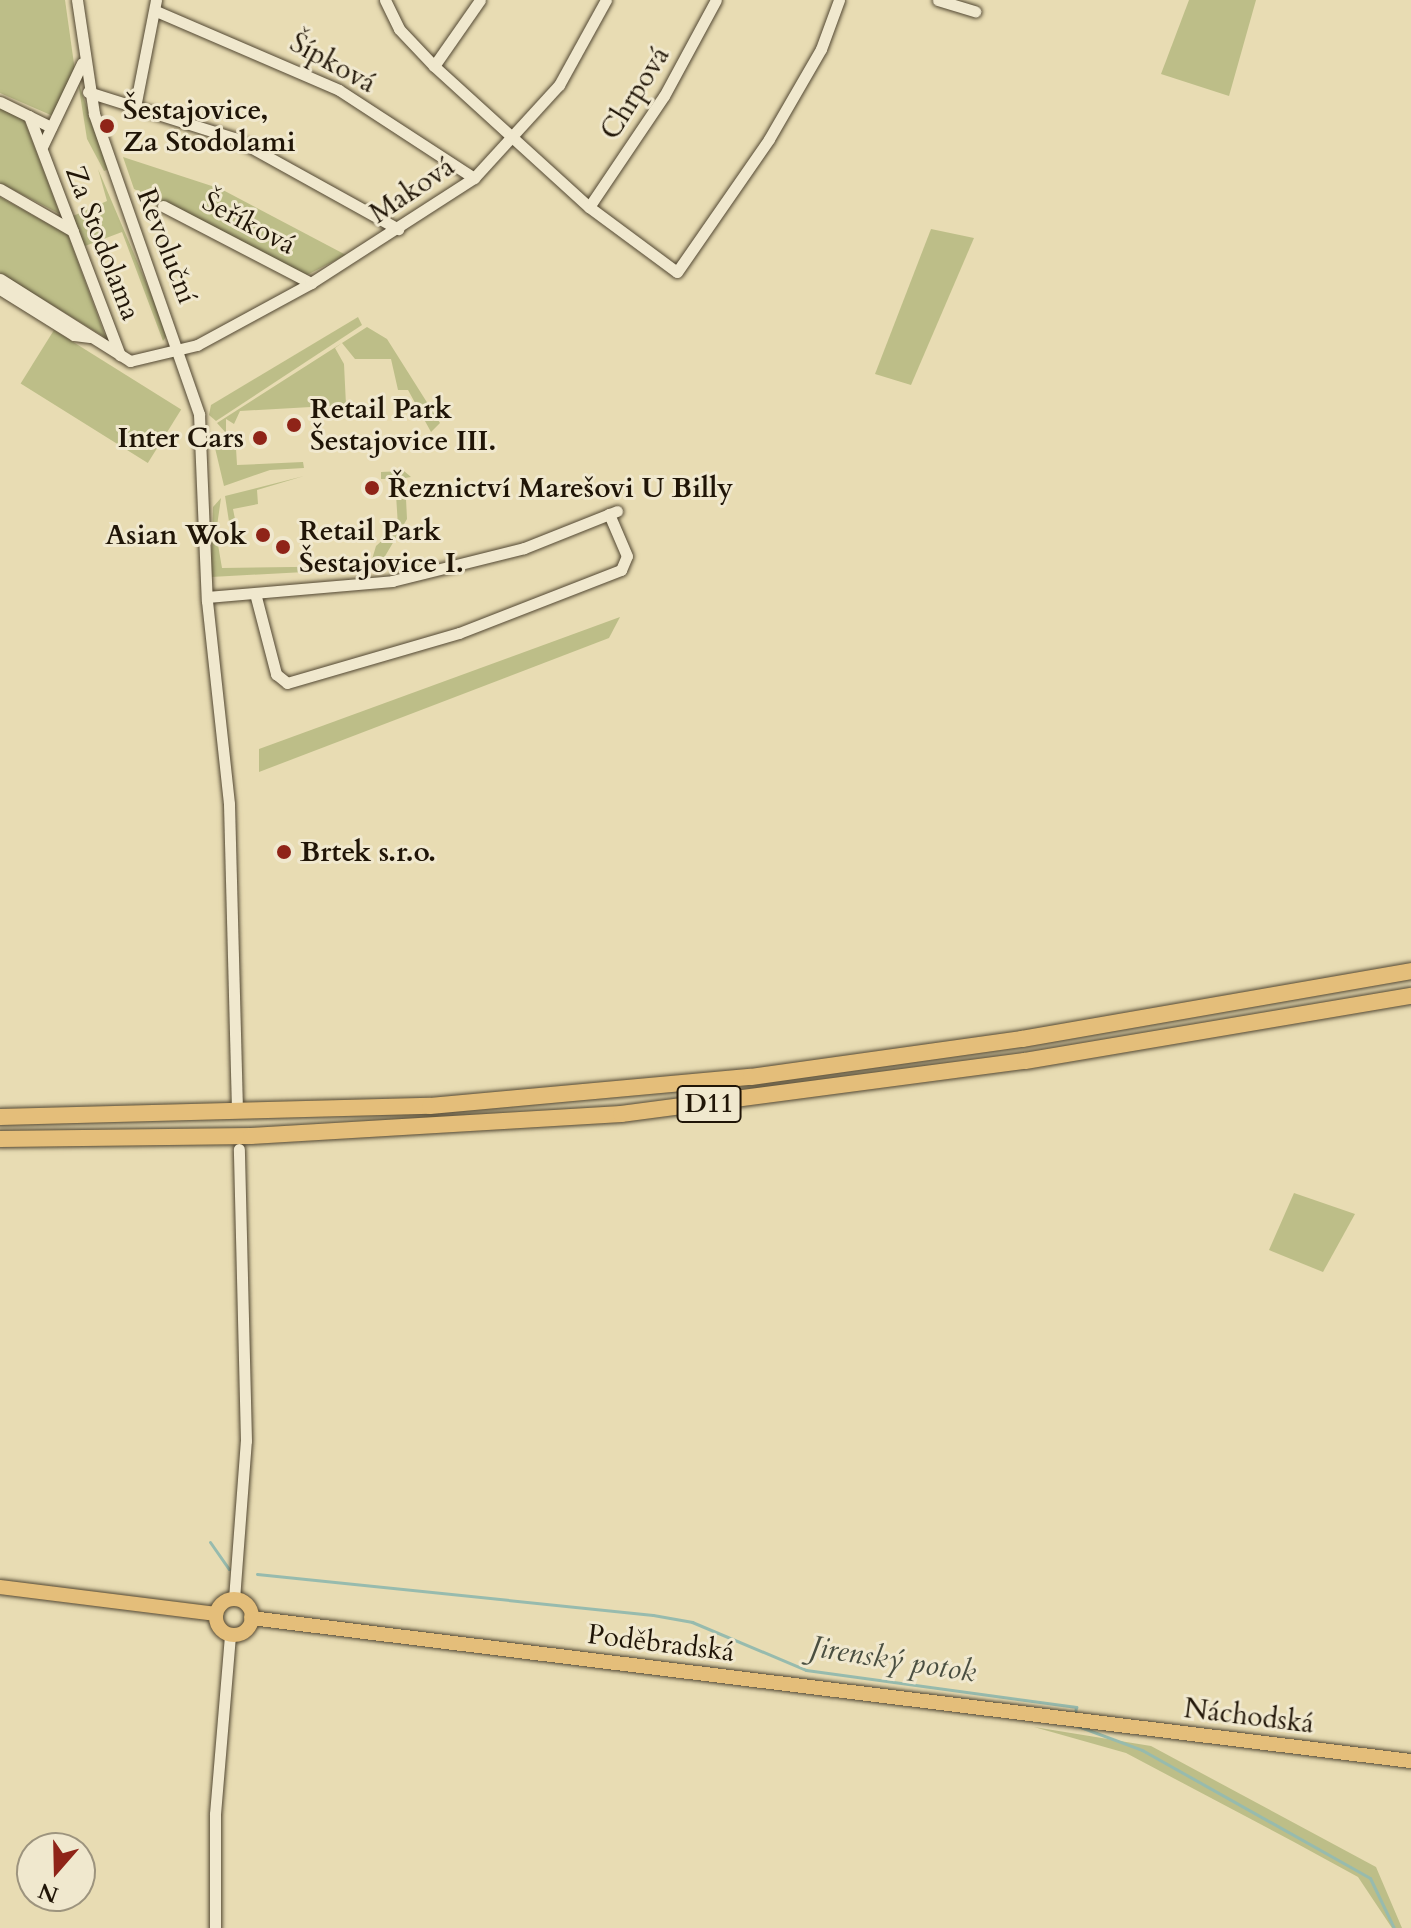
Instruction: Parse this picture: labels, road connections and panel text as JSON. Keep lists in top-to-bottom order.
{
  "streets": {
    "highway": ["D11"],
    "main road": ["Poděbradská", "Náchodská"],
    "street": [
      "Šípková",
      "Chrpová",
      "Maková",
      "Šeříková",
      "Za Stodolama",
      "Revoluční"
    ]
  },
  "crossings": [
    ["Šípková", "Maková"],
    ["Maková", "Šeříková"],
    ["Maková", "Za Stodolama"],
    ["Maková", "Revoluční"],
    ["Za Stodolama", "Revoluční"],
    ["Poděbradská", "Náchodská"]
  ],
  "water": ["Jirenský potok"],
  "places": [
    "Šestajovice, Za Stodolami",
    "Retail Park Šestajovice III.",
    "Inter Cars",
    "Řeznictví Marešovi U Billy",
    "Asian Wok",
    "Retail Park Šestajovice I.",
    "Brtek s.r.o."
  ],
  "north": "bottom"
}
